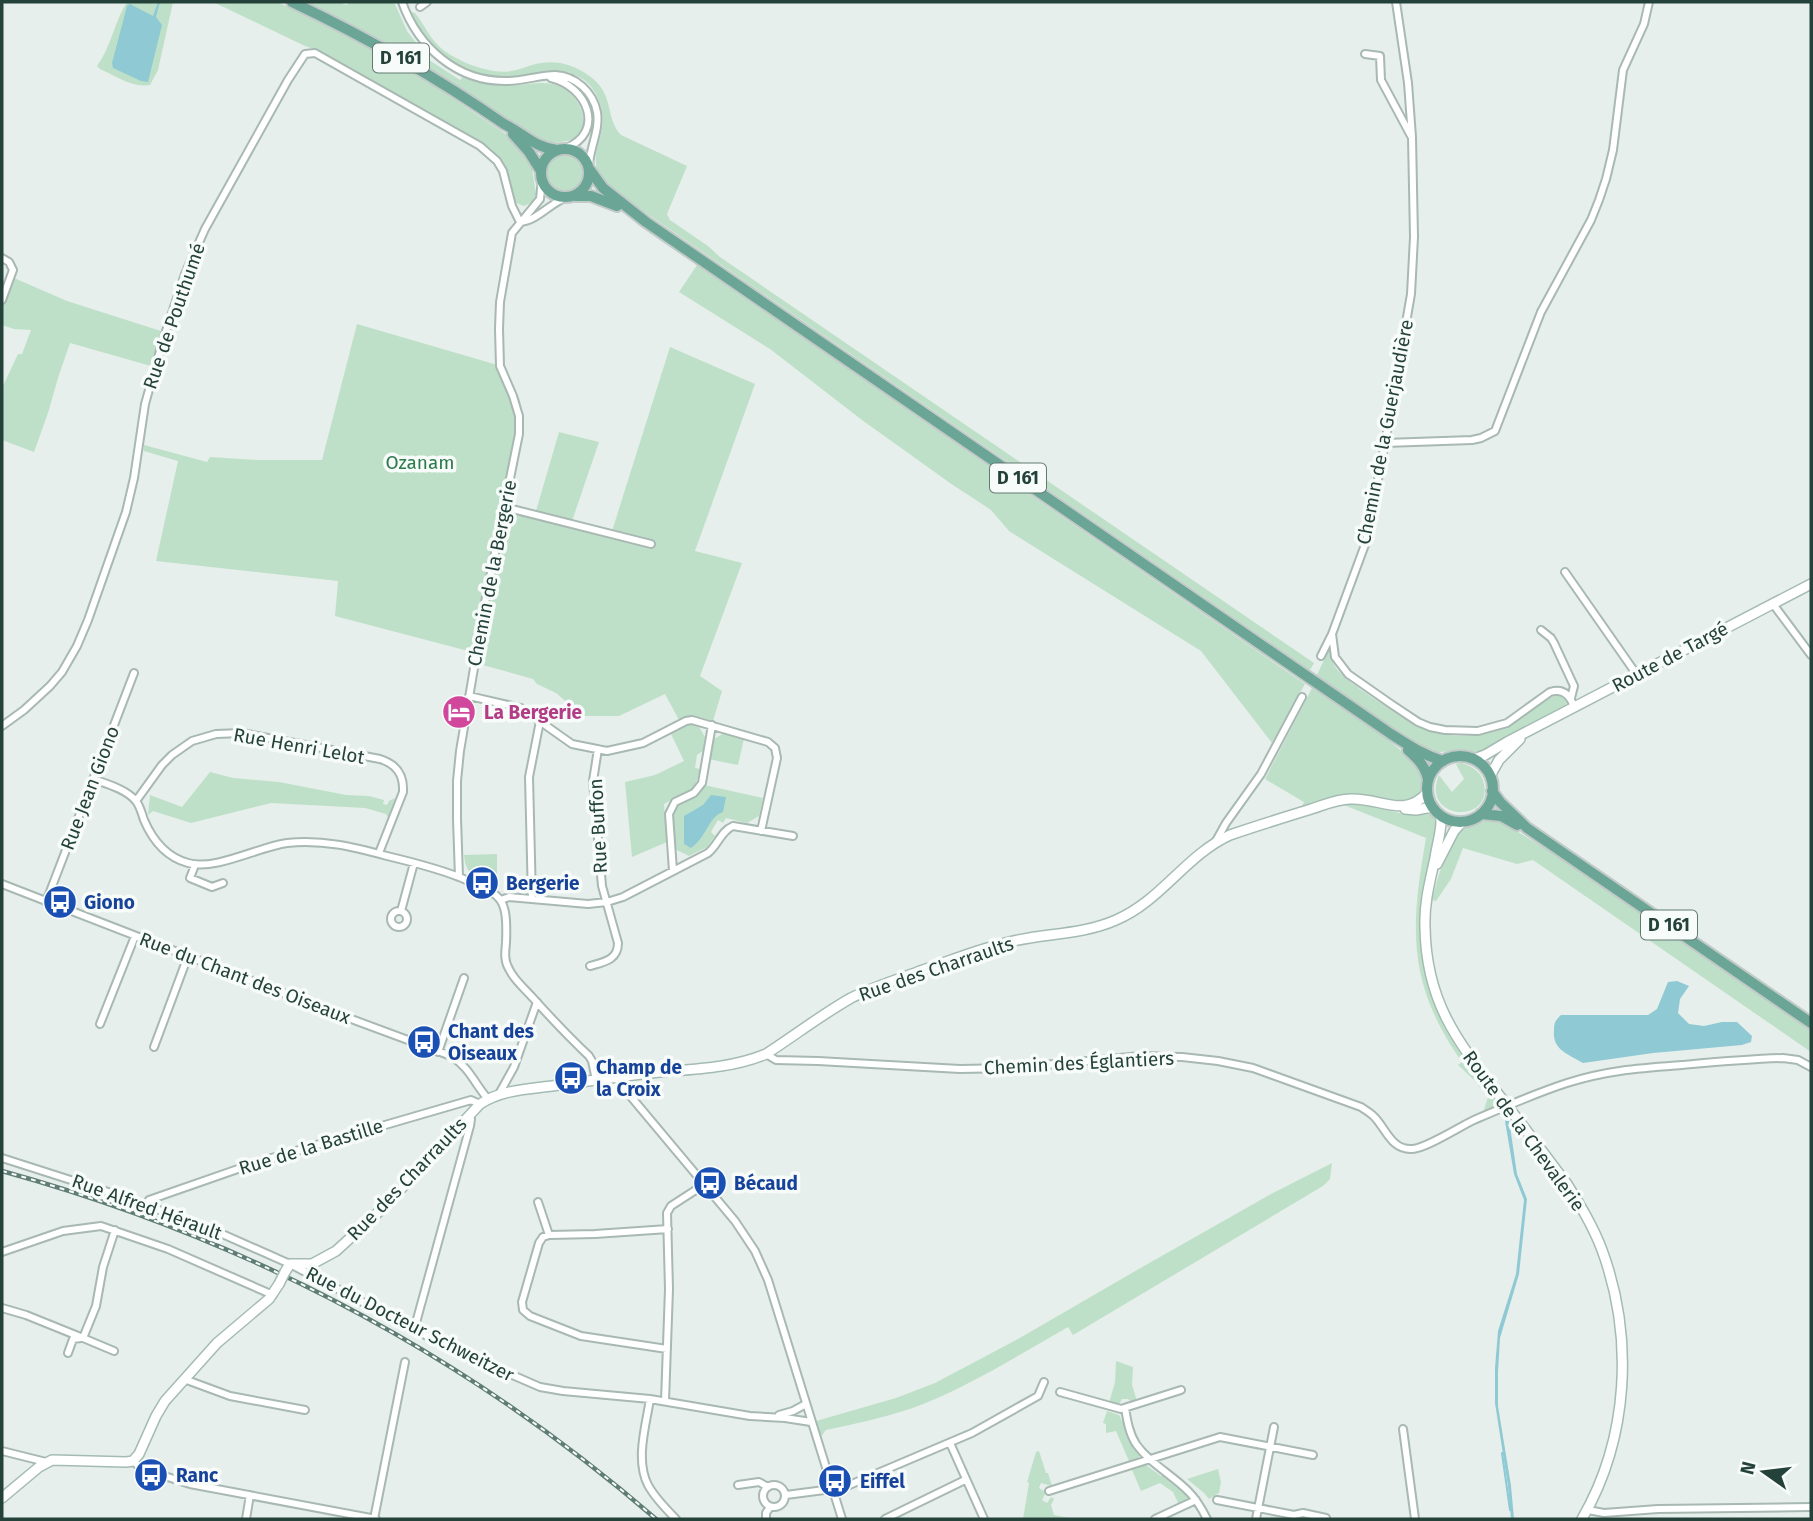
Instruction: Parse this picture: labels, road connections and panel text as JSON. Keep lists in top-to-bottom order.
{
  "streets": {
    "main road": ["D 161"],
    "street": [
      "Rue de Pouthumé",
      "Chemin de la Guerjaudière",
      "Chemin de la Bergerie",
      "Route de Targé",
      "Rue Henri Lelot",
      "Rue Jean Giono",
      "Rue Buffon",
      "Rue des Charraults",
      "Rue du Chant des Oiseaux",
      "Chemin des Églantiers",
      "Route de la Chevalerie",
      "Rue de la Bastille",
      "Rue Alfred Hérault",
      "Rue du Docteur Schweitzer"
    ]
  },
  "crossings": [
    ["D 161", "Chemin de la Bergerie"],
    ["D 161", "Route de Targé"],
    ["D 161", "Rue des Charraults"],
    ["D 161", "Route de la Chevalerie"],
    ["Rue de Pouthumé", "Chemin de la Bergerie"],
    ["Route de Targé", "Rue des Charraults"],
    ["Route de Targé", "Route de la Chevalerie"],
    ["Rue Jean Giono", "Rue du Chant des Oiseaux"],
    ["Rue des Charraults", "Rue du Chant des Oiseaux"],
    ["Rue des Charraults", "Chemin des Églantiers"],
    ["Rue des Charraults", "Route de la Chevalerie"],
    ["Rue des Charraults", "Rue de la Bastille"],
    ["Rue du Chant des Oiseaux", "Rue de la Bastille"],
    ["Chemin des Églantiers", "Route de la Chevalerie"],
    ["Rue de la Bastille", "Rue Alfred Hérault"],
    ["Rue Alfred Hérault", "Rue du Docteur Schweitzer"]
  ],
  "parks": ["Ozanam"],
  "places": {
    "hotel": ["La Bergerie"],
    "bus stop": [
      "Bergerie",
      "Giono",
      "Chant des Oiseaux",
      "Champ de la Croix",
      "Bécaud",
      "Ranc",
      "Eiffel"
    ]
  },
  "north": "left"
}
